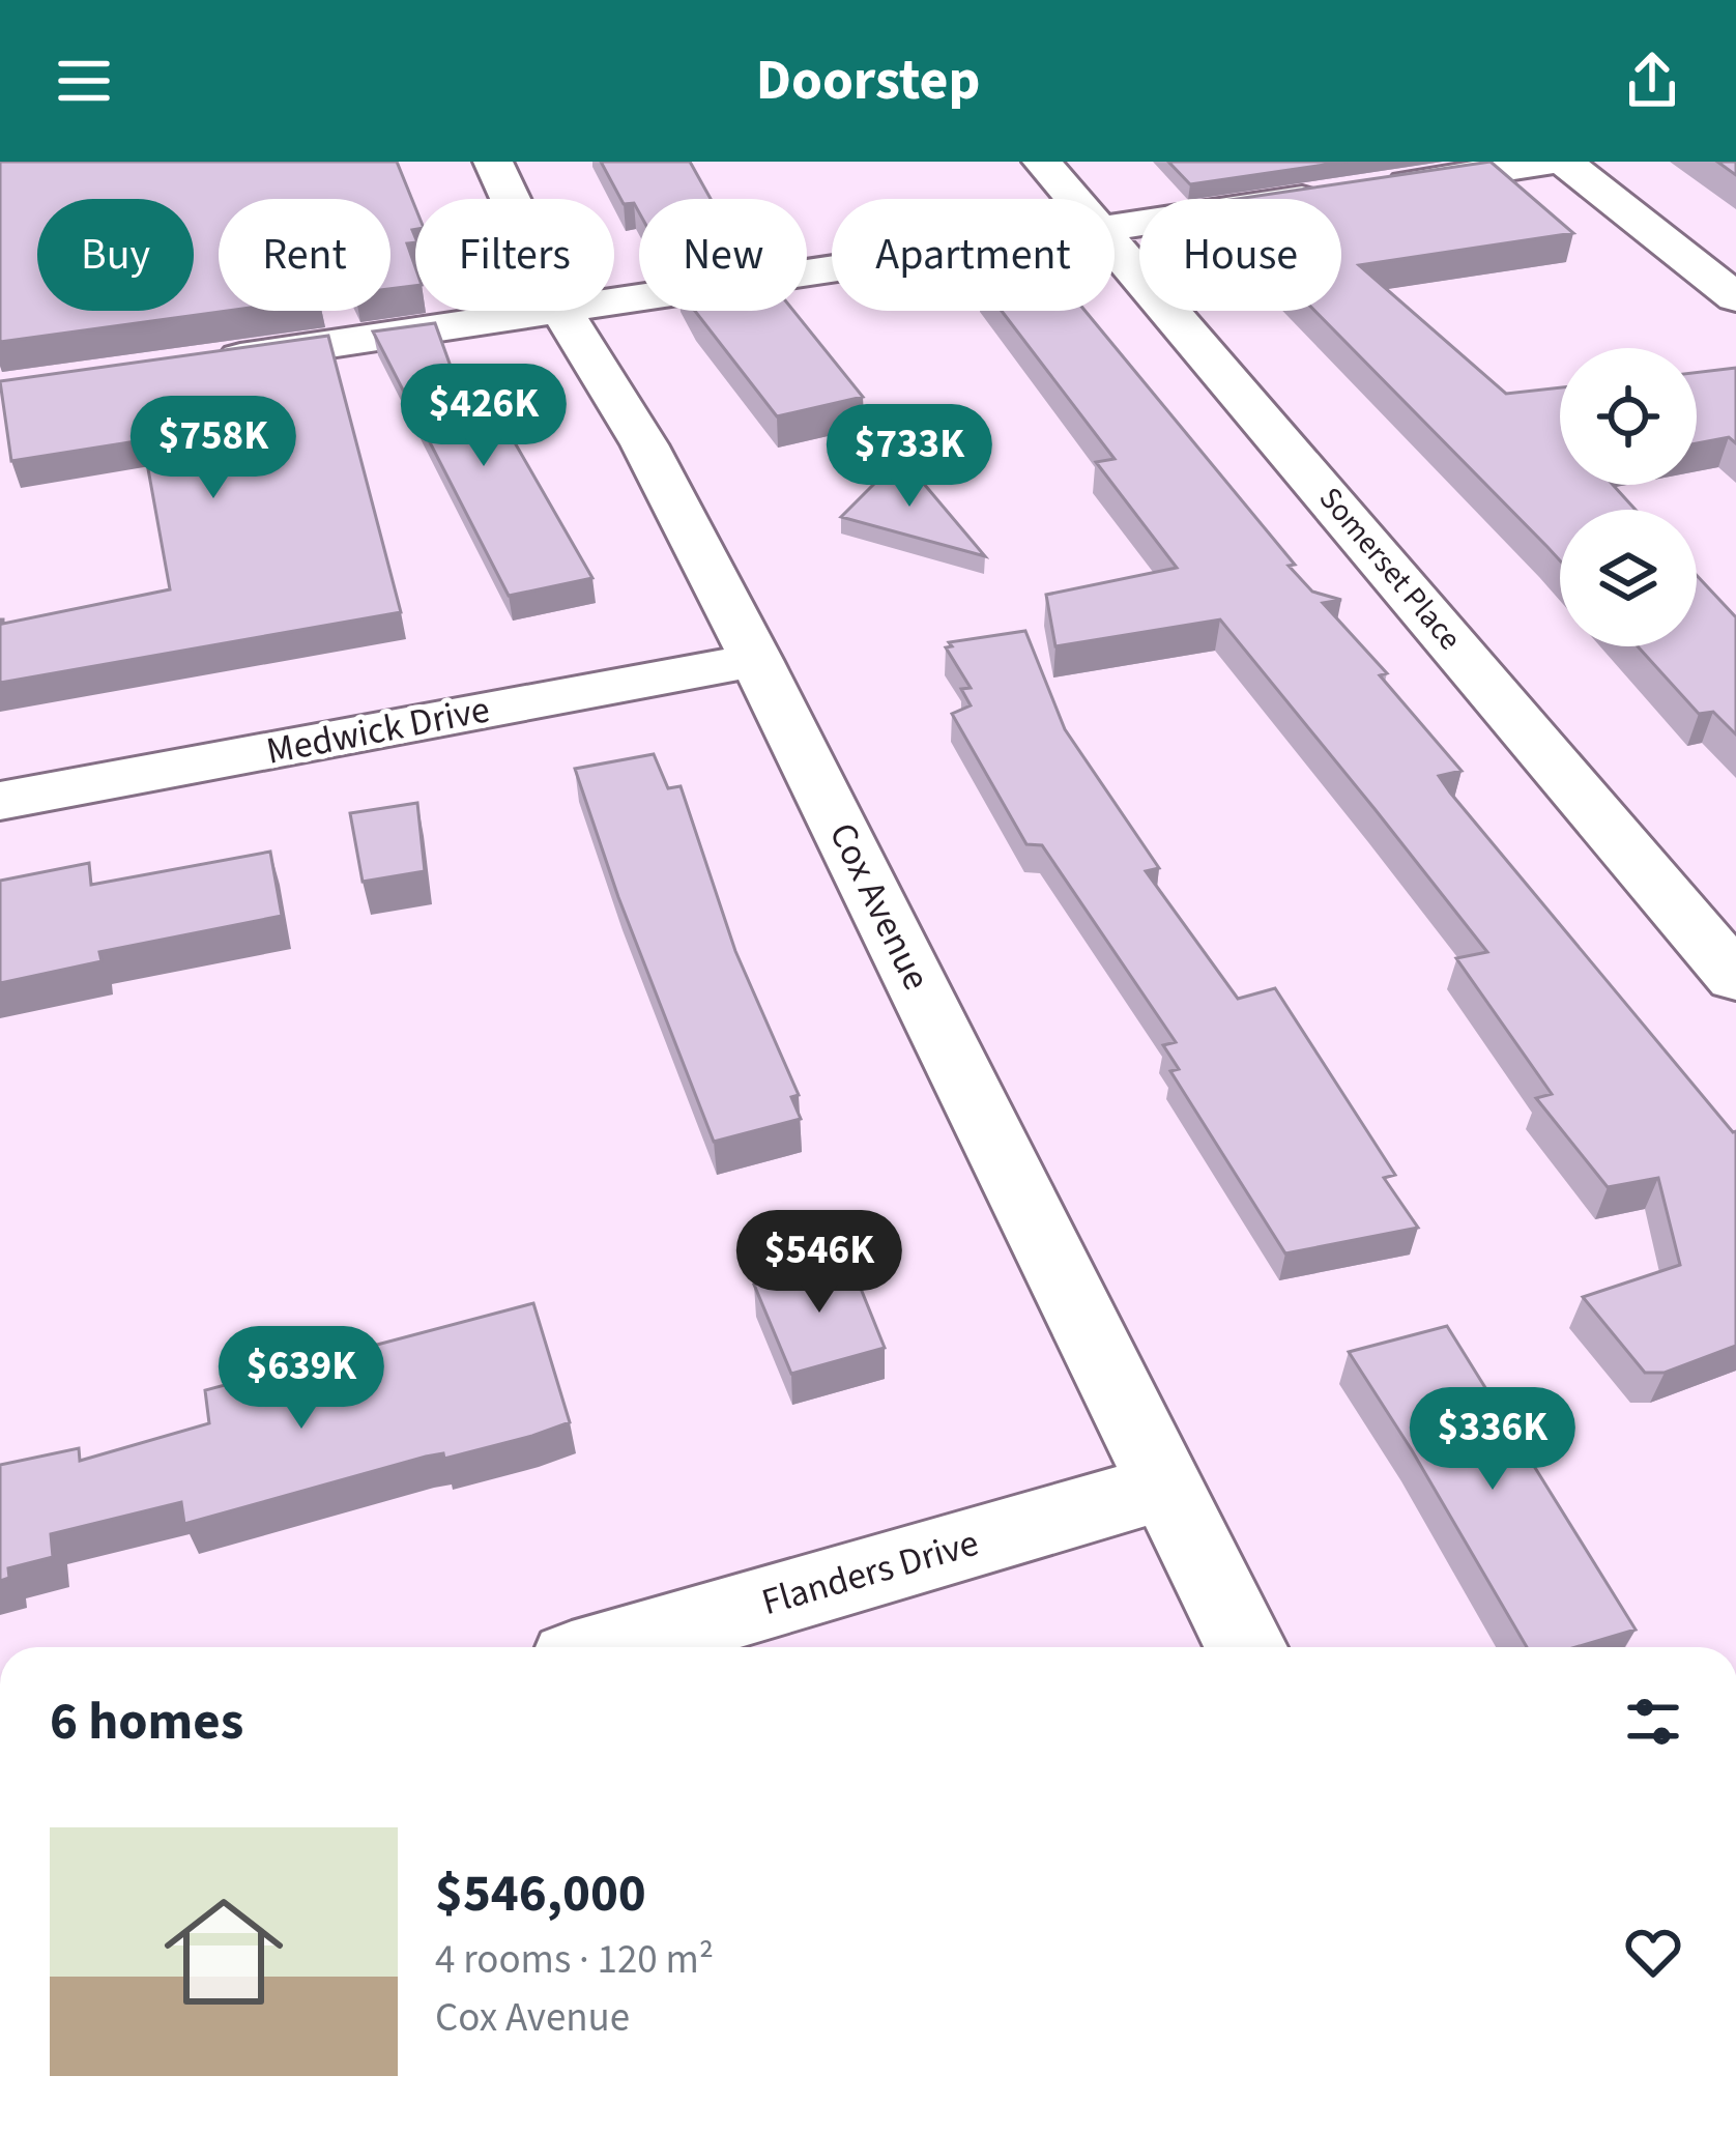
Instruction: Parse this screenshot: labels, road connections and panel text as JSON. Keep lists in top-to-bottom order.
{
  "streets": {
    "street": [
      "Somerset Place",
      "Medwick Drive",
      "Cox Avenue",
      "Flanders Drive"
    ]
  },
  "crossings": [
    ["Medwick Drive", "Cox Avenue"],
    ["Cox Avenue", "Flanders Drive"]
  ],
  "page": {
    "header": "Doorstep",
    "chip": [
      "Buy",
      "Rent",
      "Filters",
      "New",
      "Apartment",
      "House"
    ],
    "price": [
      "$426K",
      "$758K",
      "$733K",
      "$546K",
      "$639K",
      "$336K"
    ],
    "heading": "6 homes",
    "list": [
      {
        "name": "$546,000",
        "note": "4 rooms · 120 m² · Cox Avenue"
      }
    ]
  }
}
